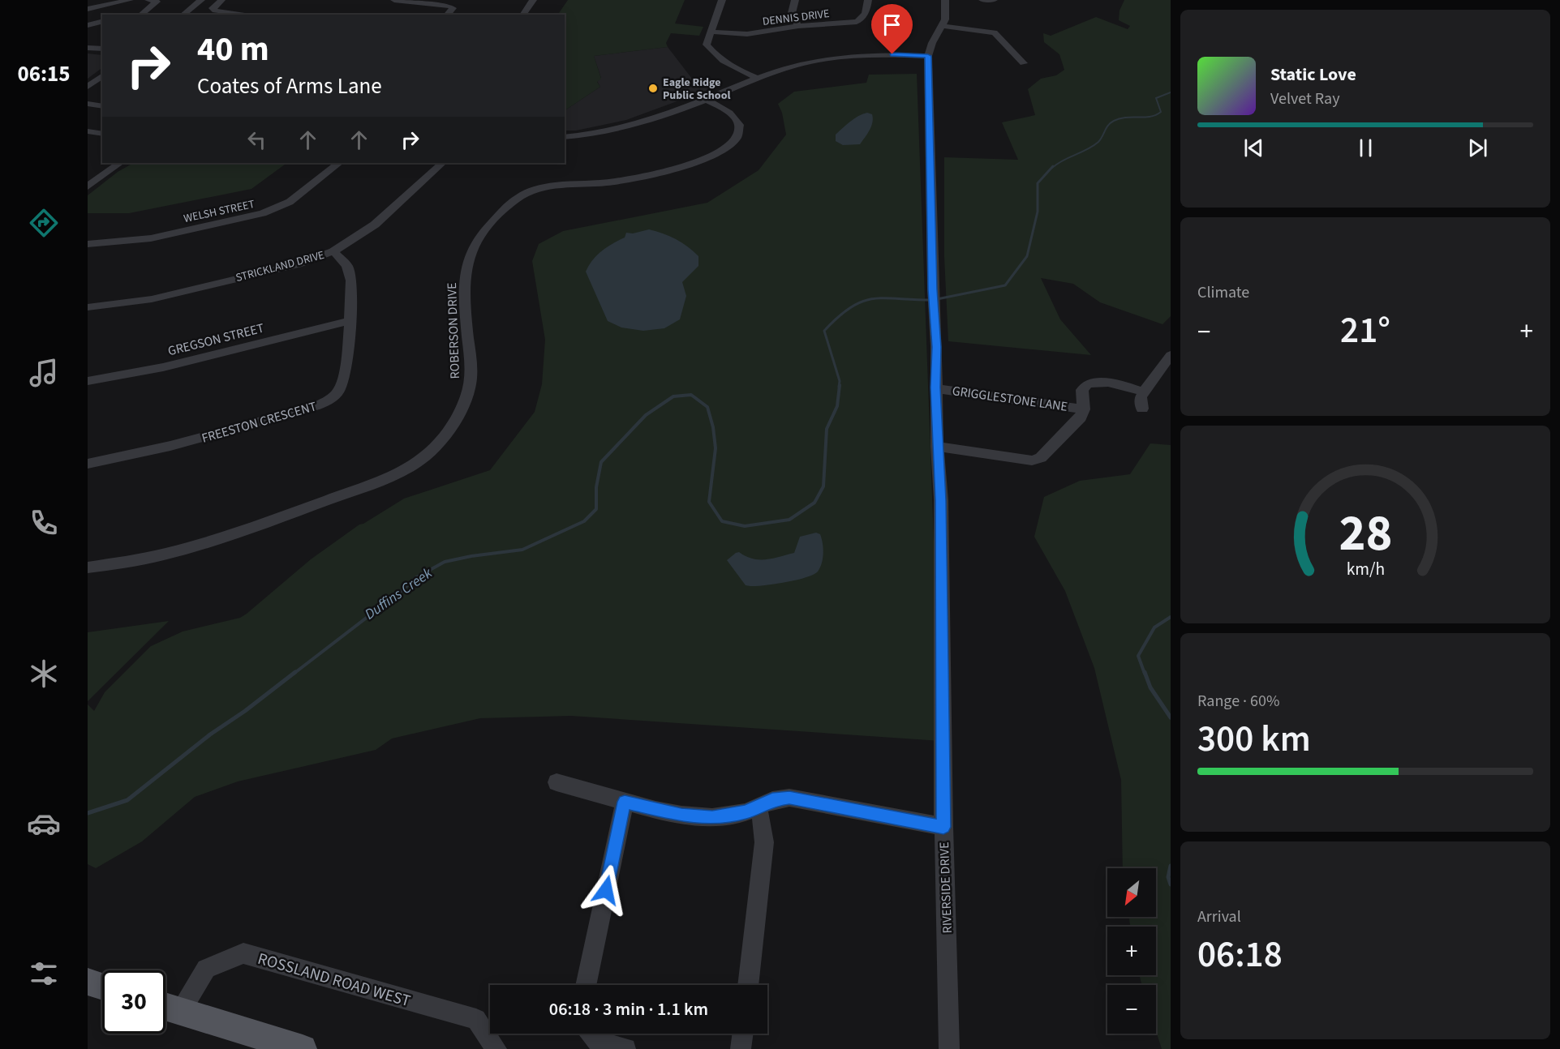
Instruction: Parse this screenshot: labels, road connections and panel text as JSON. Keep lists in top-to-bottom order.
{
  "streets": {
    "main road": ["ROSSLAND ROAD WEST"],
    "street": [
      "DENNIS DRIVE",
      "WELSH STREET",
      "STRICKLAND DRIVE",
      "ROBERSON DRIVE",
      "GREGSON STREET",
      "GRIGGLESTONE LANE",
      "FREESTON CRESCENT",
      "RIVERSIDE DRIVE"
    ]
  },
  "crossings": [
    ["STRICKLAND DRIVE", "FREESTON CRESCENT"],
    ["GREGSON STREET", "FREESTON CRESCENT"],
    ["GRIGGLESTONE LANE", "RIVERSIDE DRIVE"]
  ],
  "water": ["Duffins Creek"],
  "places": ["Eagle Ridge Public School"],
  "north": "bottom left",
  "page": {
    "tabs": "06:15",
    "turn": ["40 m", "Coates of Arms Lane"],
    "song": ["Static Love", "Velvet Ray"],
    "tile": [
      "Climate",
      ["Range · 60%", "300 km"],
      ["Arrival", "06:18"]
    ],
    "heat": ["−", "21°", "+"],
    "map_buttons": ["+", "−"],
    "limit": "30",
    "trip": "06:18 · 3 min · 1.1 km",
    "gauge": ["28", "km/h"]
  }
}
